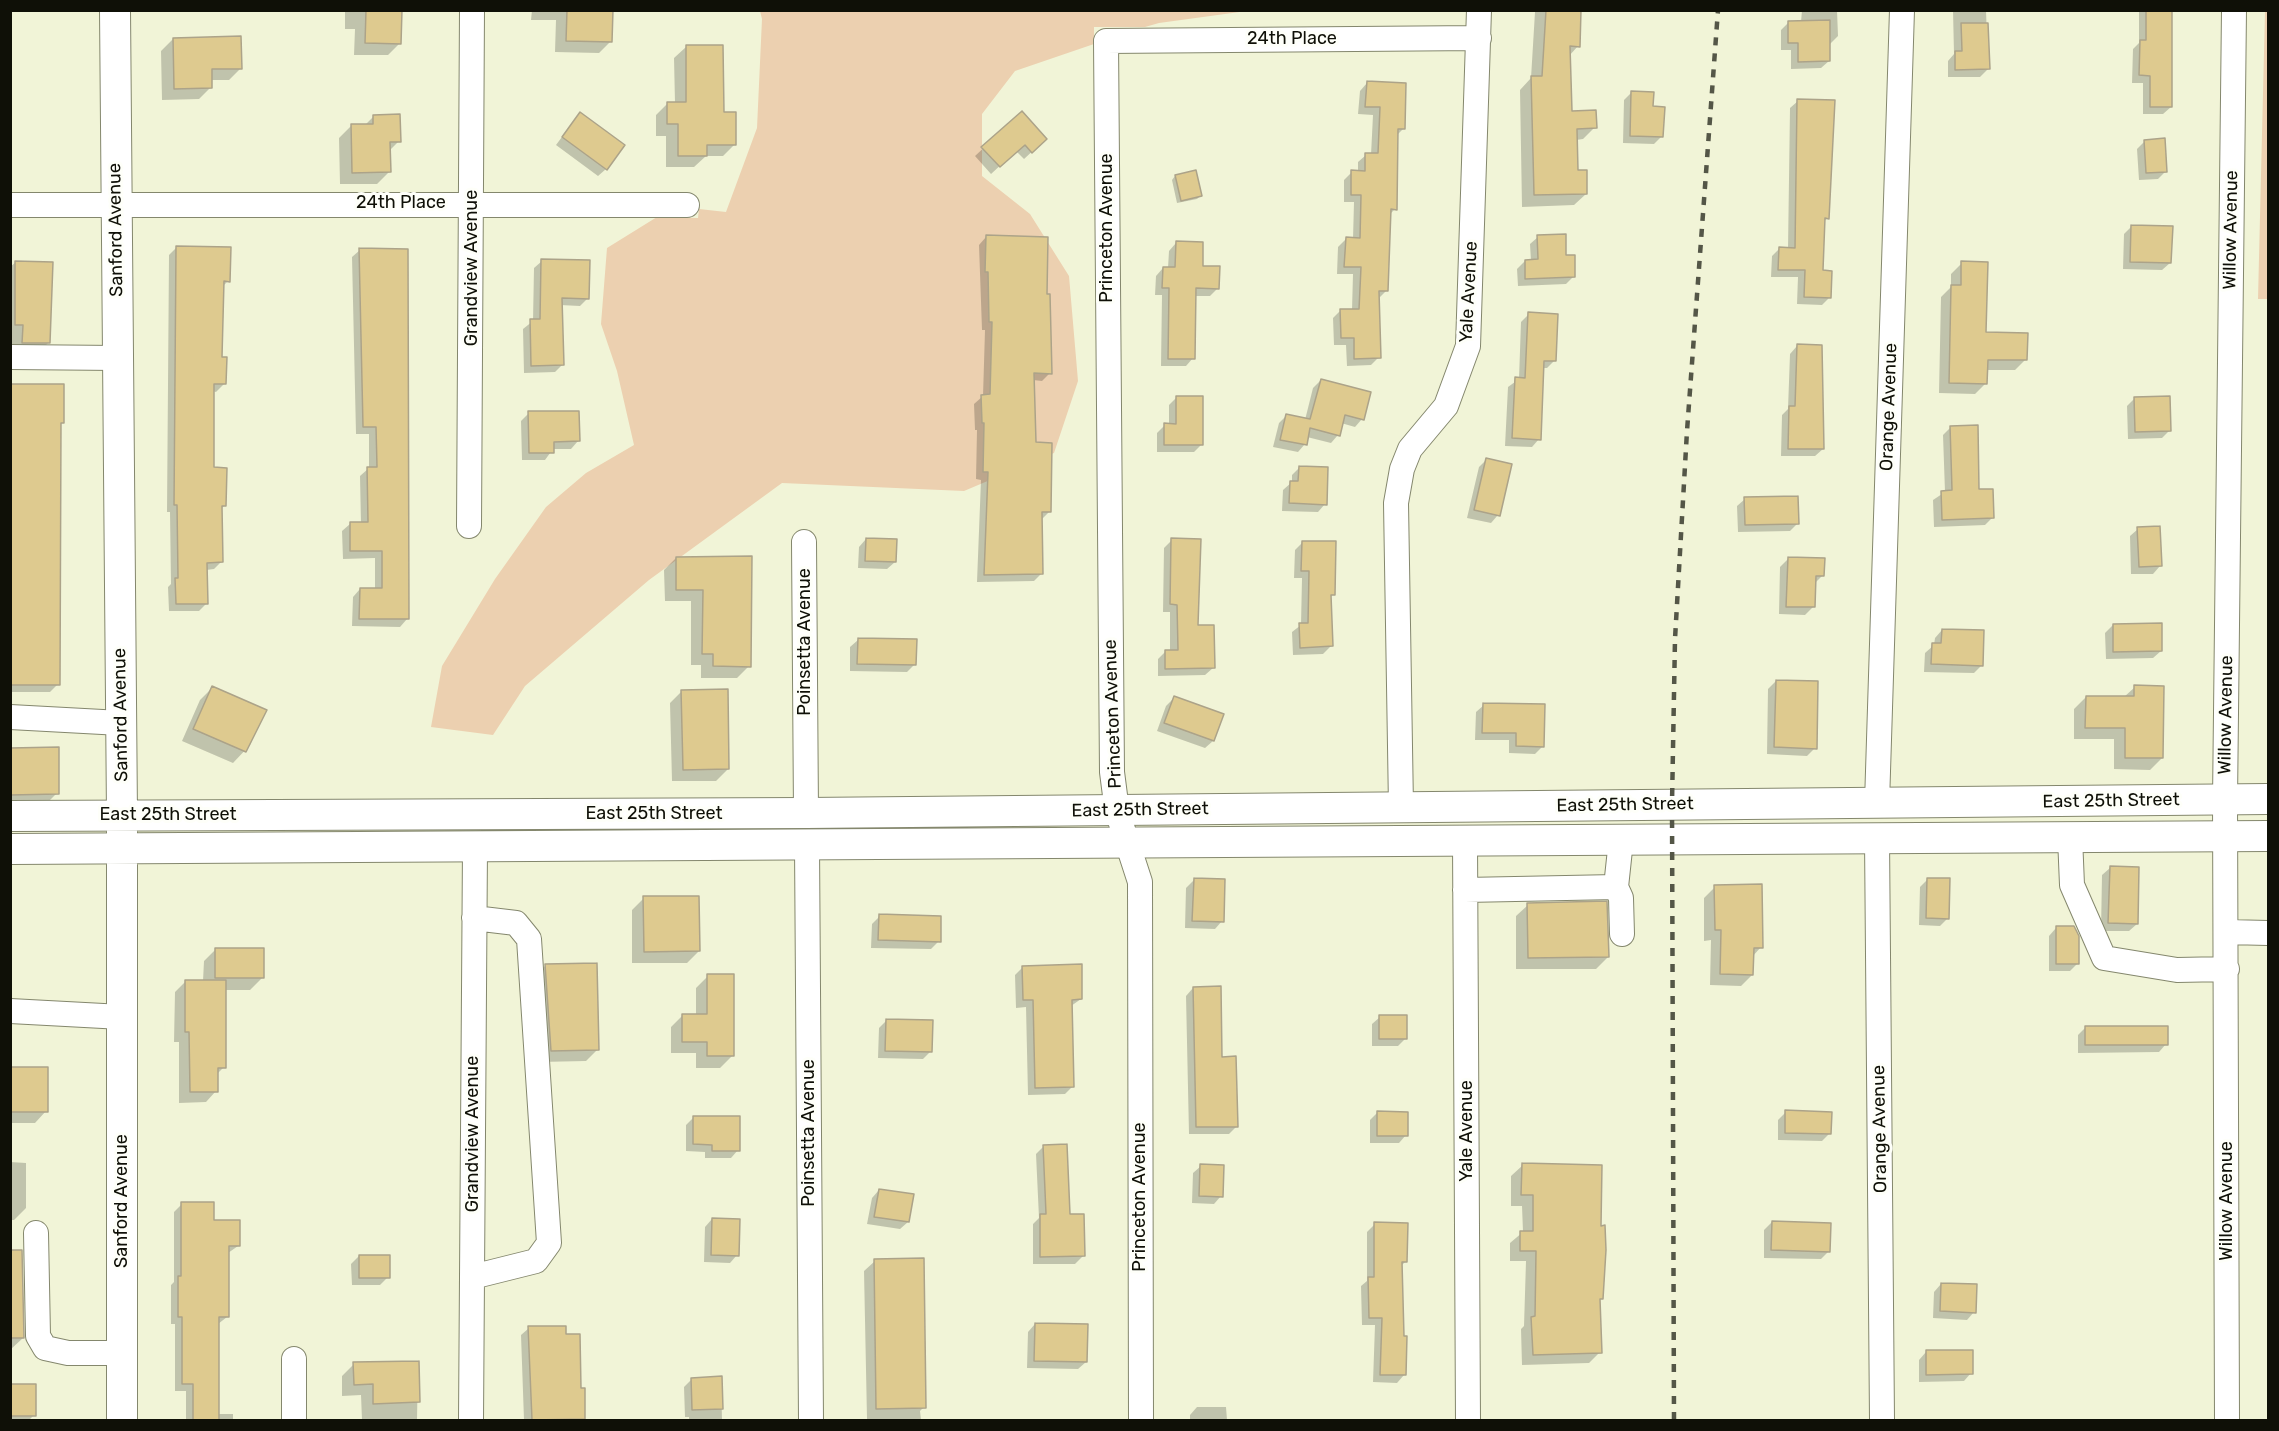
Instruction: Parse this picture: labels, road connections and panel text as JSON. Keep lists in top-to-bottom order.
{
  "streets": {
    "main road": ["Sanford Avenue", "East 25th Street"],
    "street": [
      "24th Place",
      "Princeton Avenue",
      "Willow Avenue",
      "Grandview Avenue",
      "Yale Avenue",
      "Orange Avenue",
      "Poinsetta Avenue"
    ]
  },
  "crossings": [
    ["24th Place", "Princeton Avenue"],
    ["24th Place", "Sanford Avenue"],
    ["24th Place", "Grandview Avenue"],
    ["24th Place", "Yale Avenue"],
    ["Princeton Avenue", "East 25th Street"],
    ["Sanford Avenue", "East 25th Street"],
    ["Willow Avenue", "East 25th Street"],
    ["Grandview Avenue", "East 25th Street"],
    ["Yale Avenue", "East 25th Street"],
    ["Orange Avenue", "East 25th Street"],
    ["Poinsetta Avenue", "East 25th Street"]
  ]
}
